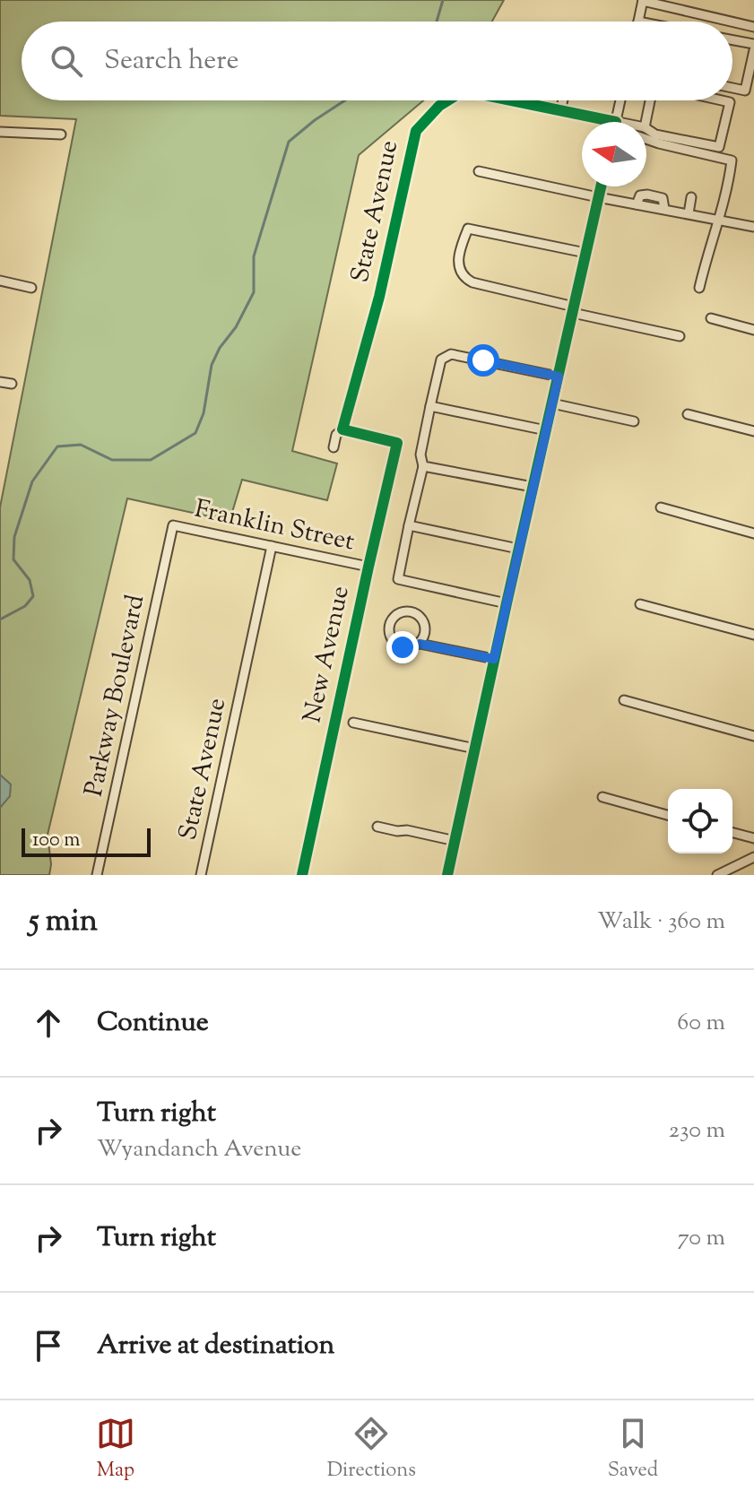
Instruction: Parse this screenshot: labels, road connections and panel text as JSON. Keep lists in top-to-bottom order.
{
  "streets": {
    "street": [
      "State Avenue",
      "Franklin Street",
      "New Avenue",
      "Parkway Boulevard"
    ]
  },
  "crossings": [
    ["State Avenue", "Franklin Street"],
    ["State Avenue", "New Avenue"],
    ["Franklin Street", "New Avenue"],
    ["Franklin Street", "Parkway Boulevard"]
  ],
  "scale_bar": "100 m",
  "north": "left",
  "page": {
    "search": "Search here",
    "scale": "100 m",
    "heading": ["5 min", "Walk · 360 m"],
    "list": [
      ["Continue", "60 m"],
      ["Turn right", "Wyandanch Avenue", "230 m"],
      ["Turn right", "70 m"],
      "Arrive at destination"
    ],
    "nav": ["Map", "Directions", "Saved"]
  }
}
